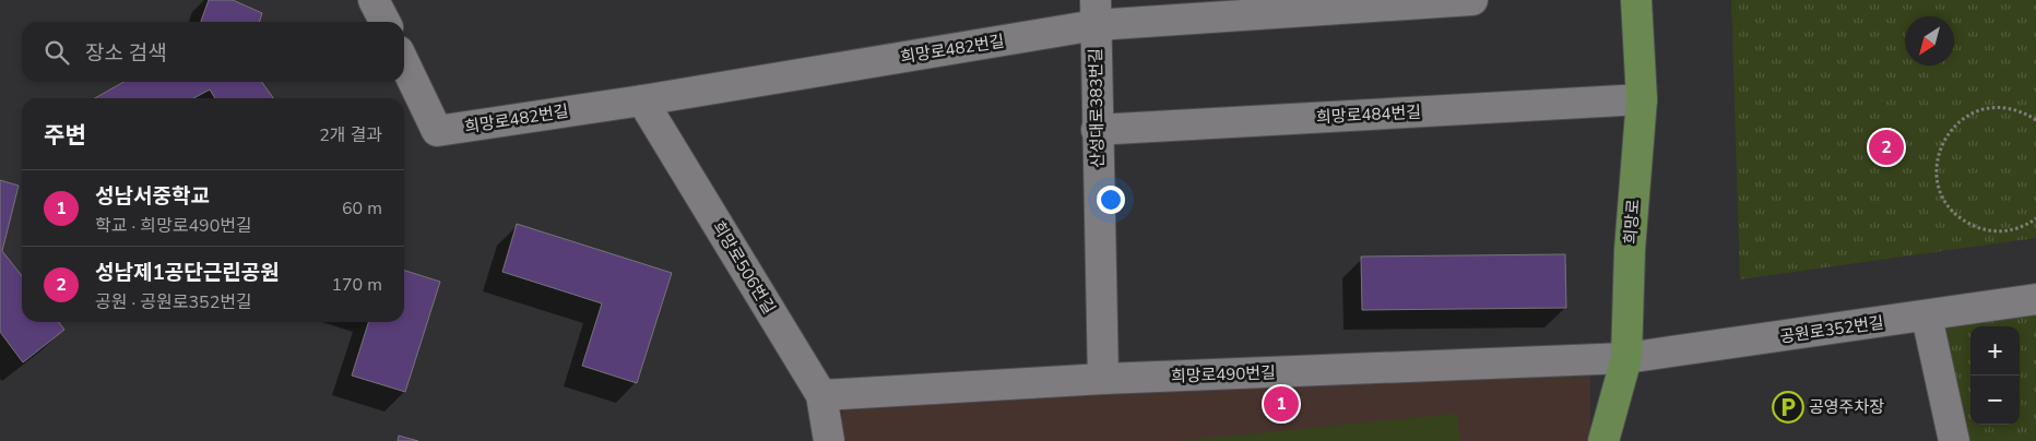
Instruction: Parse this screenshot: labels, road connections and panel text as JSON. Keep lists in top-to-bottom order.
{
  "streets": {
    "main road": ["희망로"],
    "street": [
      "희망로482번길",
      "산성대로383번길",
      "희망로484번길",
      "희망로506번길",
      "공원로352번길",
      "희망로490번길"
    ]
  },
  "crossings": [
    ["희망로482번길", "산성대로383번길"],
    ["희망로482번길", "희망로506번길"],
    ["산성대로383번길", "희망로484번길"],
    ["산성대로383번길", "희망로490번길"],
    ["희망로484번길", "희망로"],
    ["희망로", "공원로352번길"],
    ["희망로", "희망로490번길"],
    ["희망로506번길", "희망로490번길"],
    ["공원로352번길", "희망로490번길"]
  ],
  "places": {
    "parking": ["공영주차장"]
  },
  "north": "bottom left",
  "page": {
    "search": "장소 검색",
    "heading": ["주변", "2개 결과"],
    "pins": ["2", "1"],
    "list": [
      {
        "mark": "1",
        "name": "성남서중학교",
        "note": "학교 · 희망로490번길",
        "value": "60 m"
      },
      {
        "mark": "2",
        "name": "성남제1공단근린공원",
        "note": "공원 · 공원로352번길",
        "value": "170 m"
      }
    ],
    "map_buttons": ["+", "−"]
  }
}
